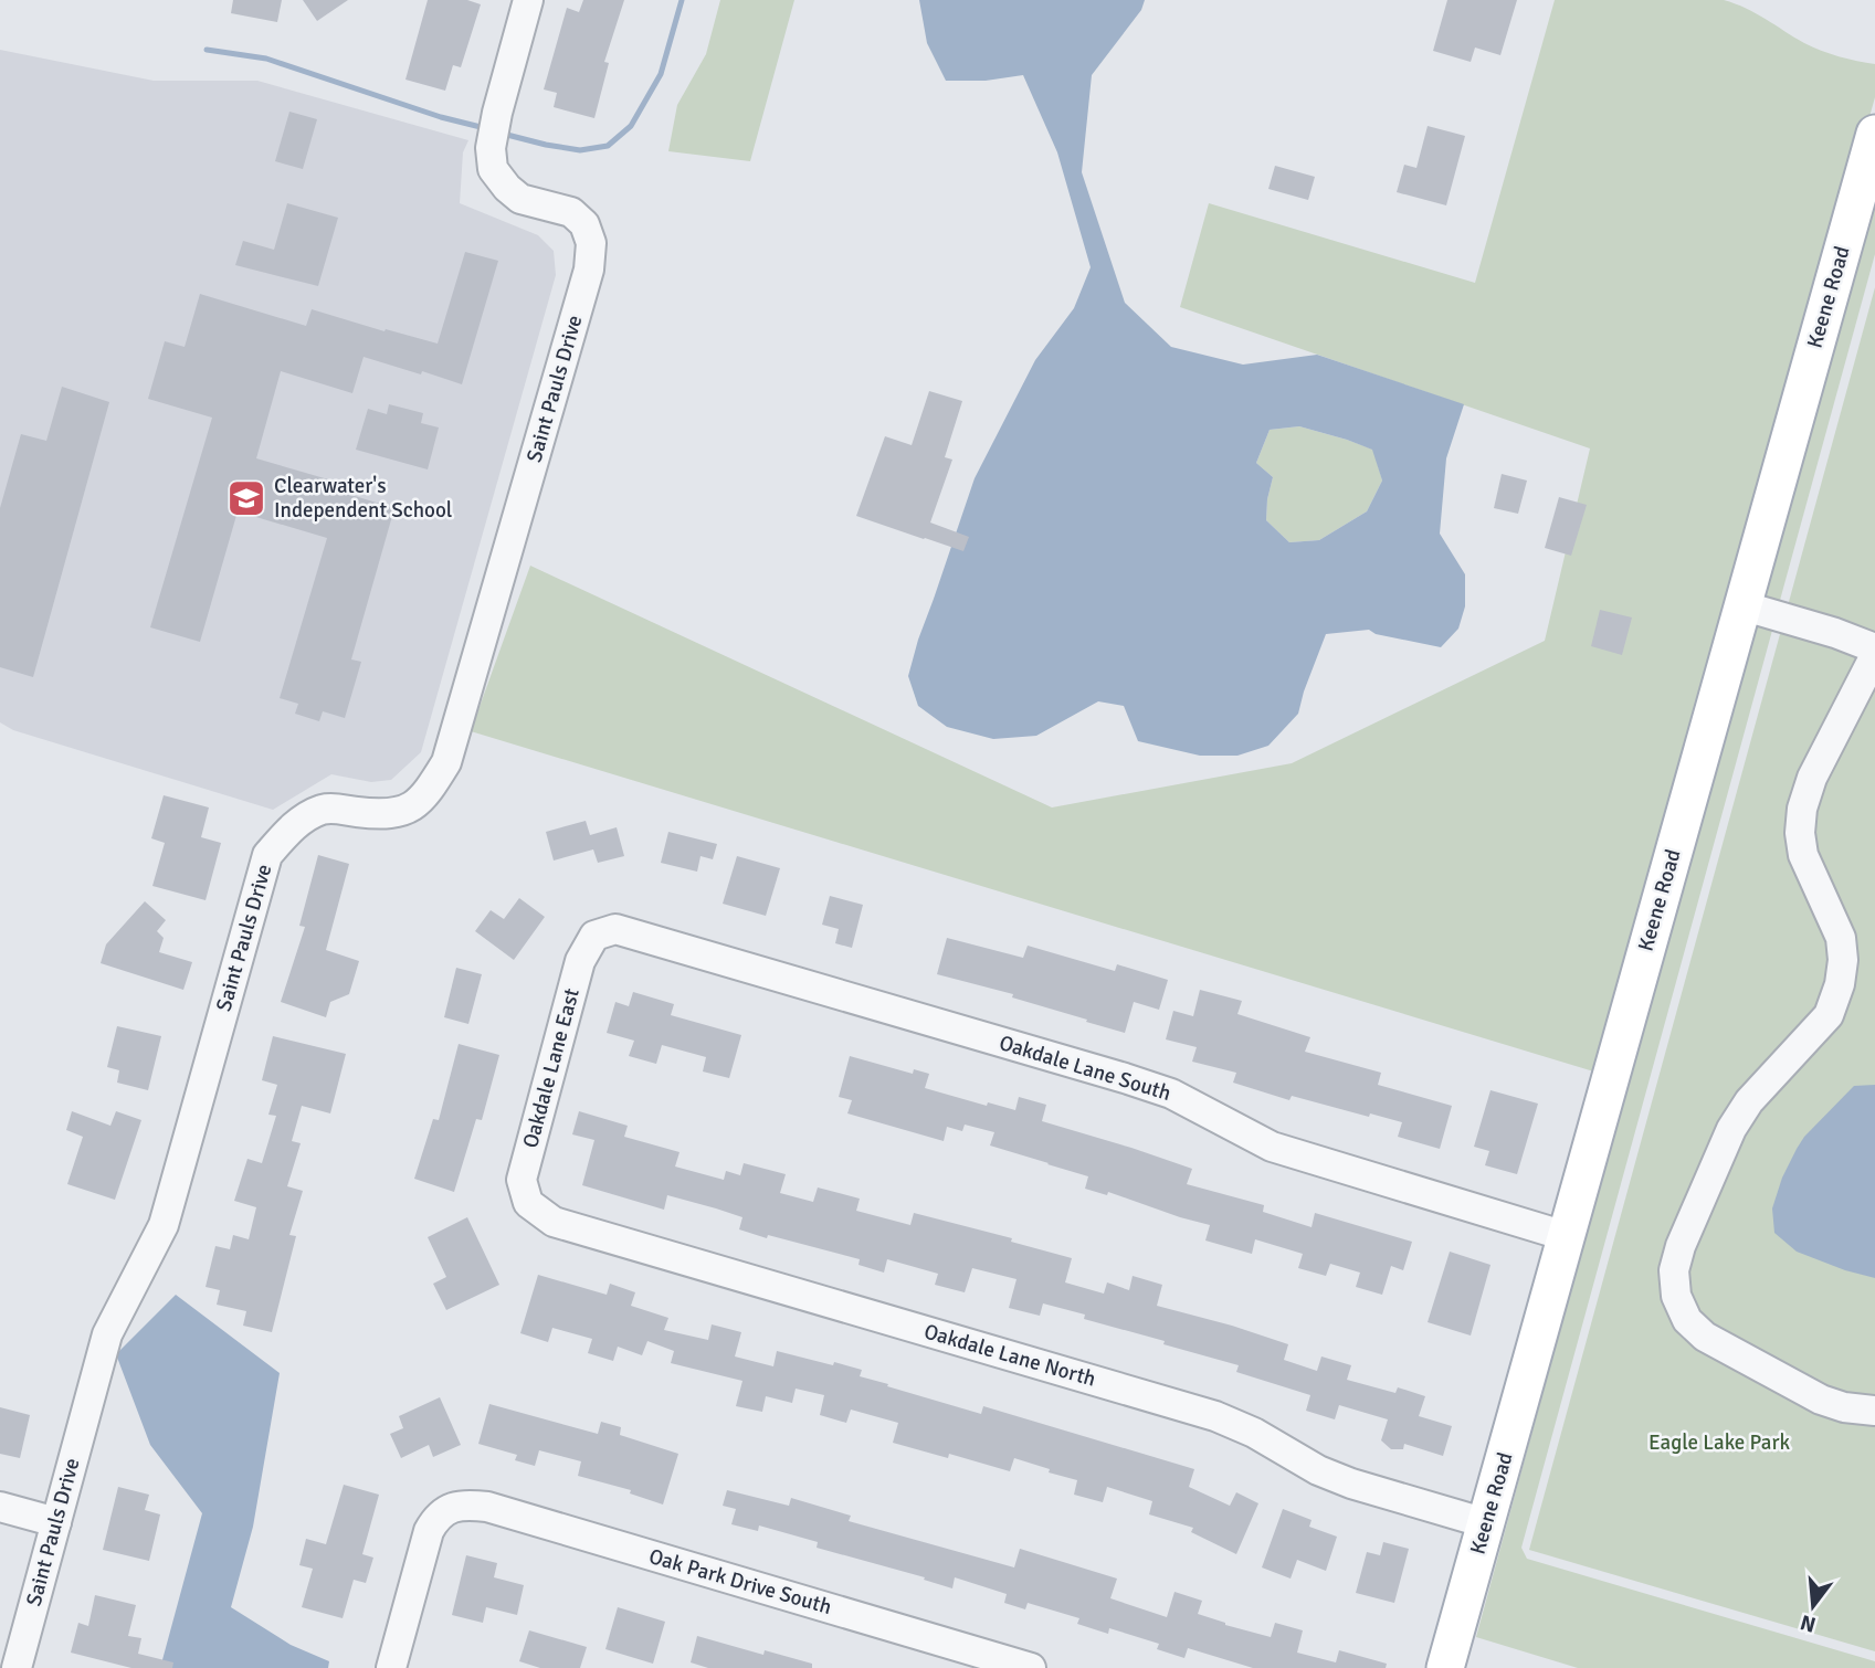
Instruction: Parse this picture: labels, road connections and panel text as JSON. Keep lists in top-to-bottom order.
{
  "streets": {
    "main road": ["Keene Road"],
    "street": [
      "Saint Pauls Drive",
      "Oakdale Lane East",
      "Oakdale Lane South",
      "Oakdale Lane North",
      "Oak Park Drive South"
    ]
  },
  "crossings": [
    ["Keene Road", "Oakdale Lane South"],
    ["Keene Road", "Oakdale Lane North"],
    ["Oakdale Lane East", "Oakdale Lane South"],
    ["Oakdale Lane East", "Oakdale Lane North"]
  ],
  "parks": ["Eagle Lake Park"],
  "places": {
    "school or university": ["Clearwater's Independent School"]
  },
  "north": "bottom"
}
